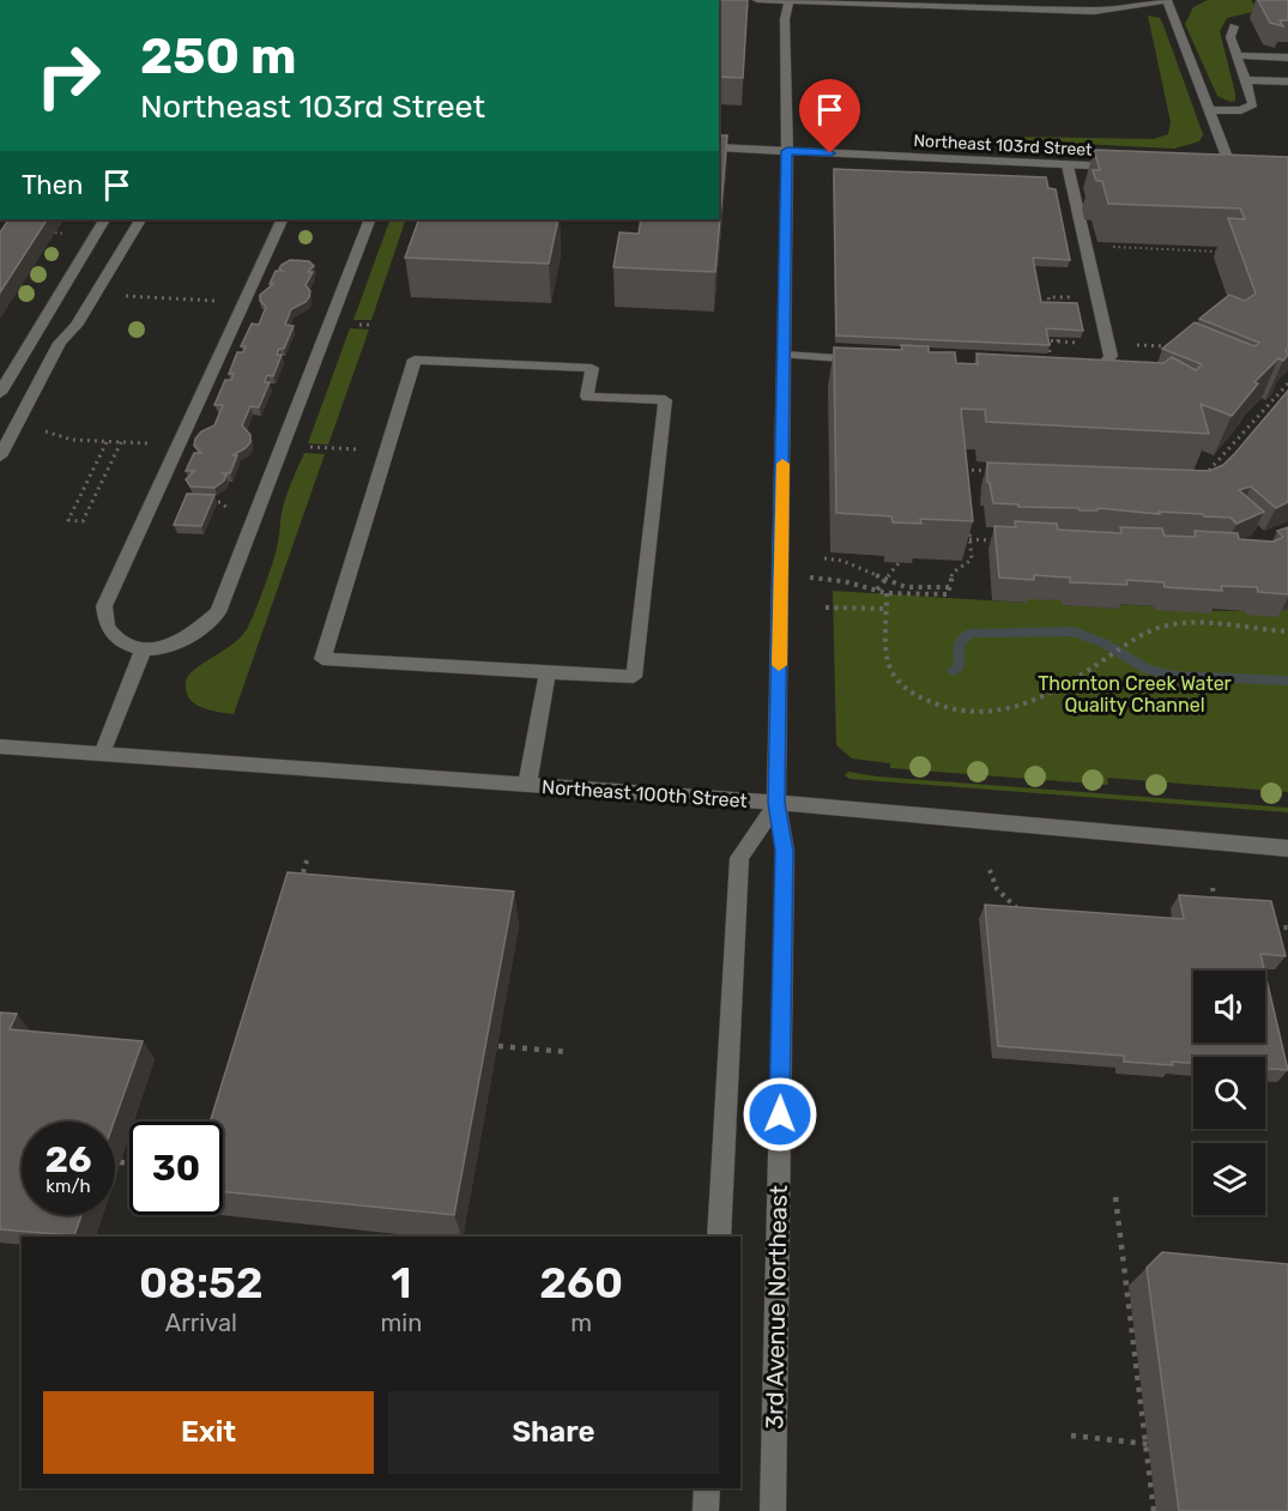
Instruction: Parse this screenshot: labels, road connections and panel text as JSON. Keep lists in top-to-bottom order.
{
  "streets": {
    "street": ["Northeast 103rd Street", "Northeast 100th Street", "3rd Avenue Northeast"]
  },
  "crossings": [
    ["Northeast 103rd Street", "3rd Avenue Northeast"],
    ["Northeast 100th Street", "3rd Avenue Northeast"]
  ],
  "parks": ["Thornton Creek Water Quality Channel"],
  "page": {
    "turn": ["250 m", "Northeast 103rd Street"],
    "then": "Then",
    "speed": "26 km/h",
    "limit": "30",
    "eta": [
      "08:52",
      "Arrival",
      "1",
      "min",
      "260",
      "m"
    ],
    "buttons": ["Exit", "Share"]
  }
}
